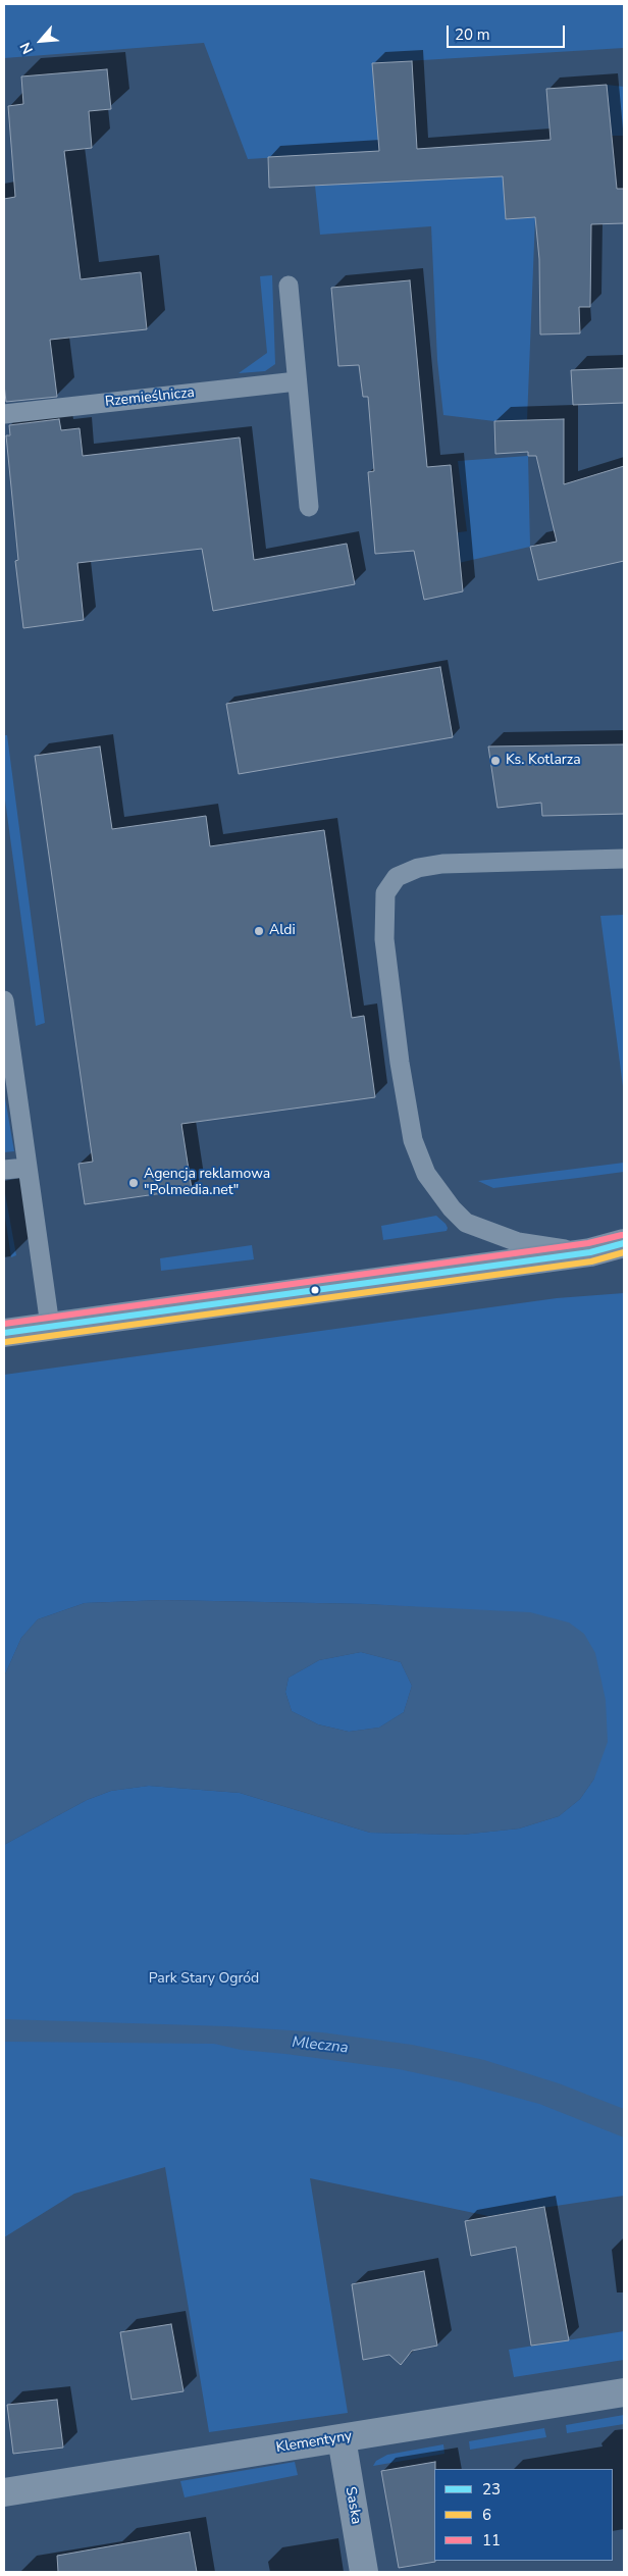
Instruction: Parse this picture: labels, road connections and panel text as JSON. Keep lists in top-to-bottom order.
{
  "streets": {
    "street": ["Klementyny", "Saska"],
    "lane": ["Rzemieślnicza"]
  },
  "crossings": [
    ["Klementyny", "Saska"]
  ],
  "water": ["Mleczna"],
  "parks": ["Park Stary Ogród"],
  "places": ["Ks. Kotlarza", "Aldi", "Agencja reklamowa \"Polmedia.net\""],
  "lines": ["transit line 11", "transit line 23", "transit line 6"],
  "legend": ["23", "6", "11"],
  "scale_bar": "20 m",
  "north": "bottom left"
}
